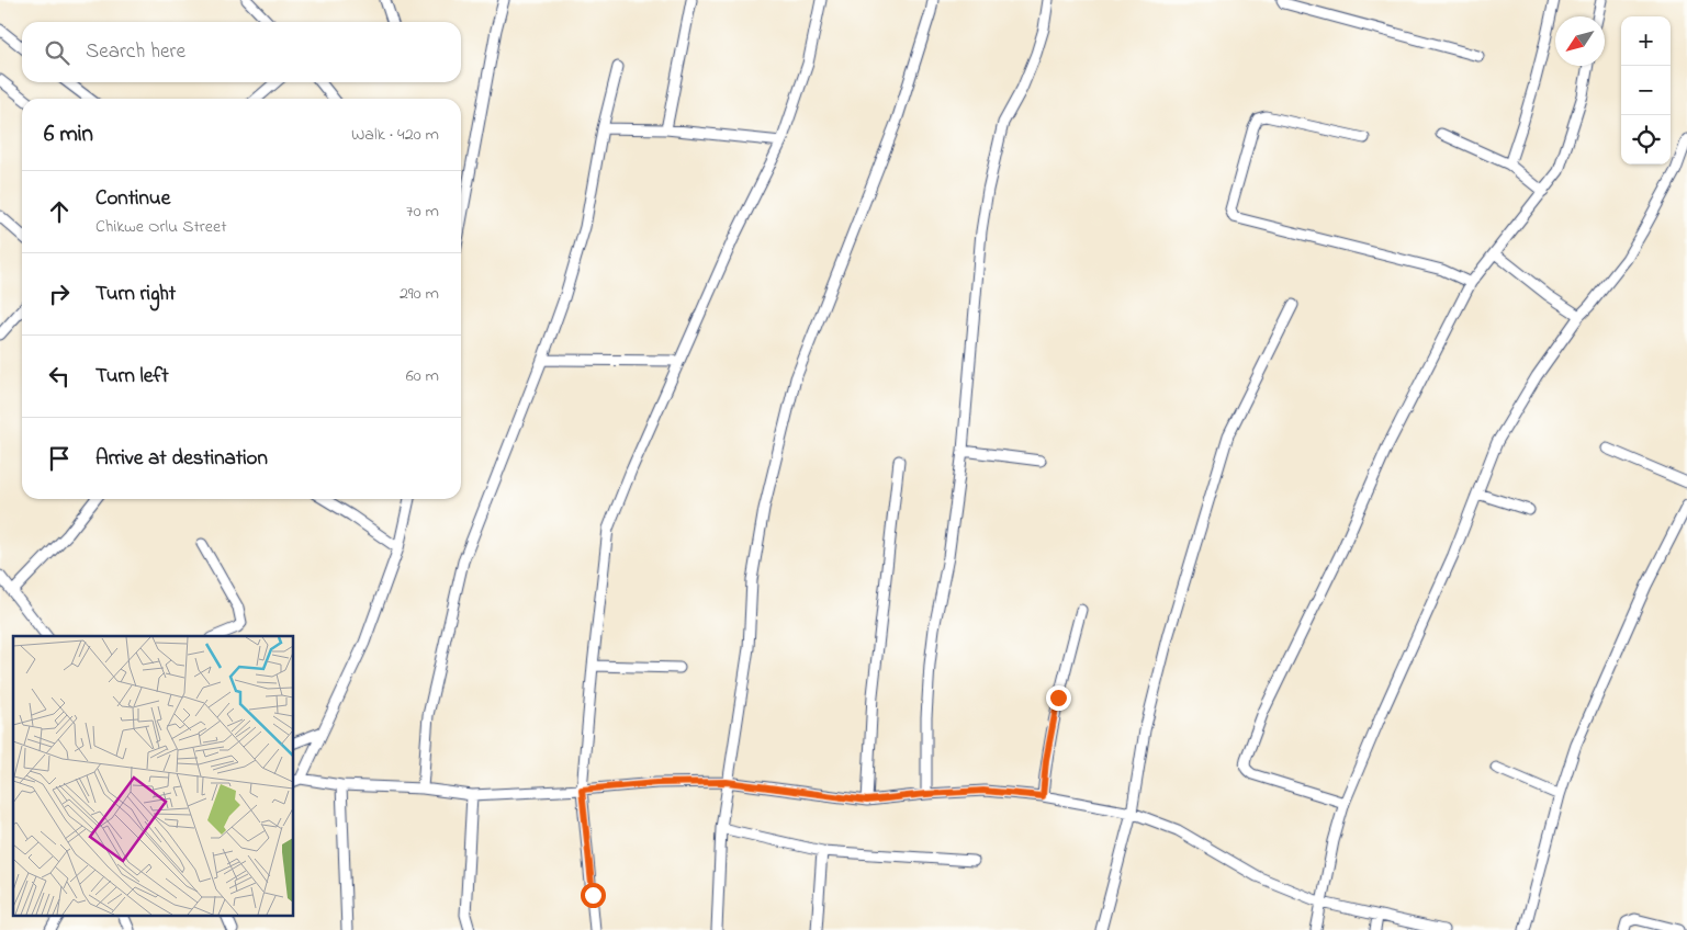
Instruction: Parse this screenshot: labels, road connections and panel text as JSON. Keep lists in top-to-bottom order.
{
  "north": "bottom left",
  "page": {
    "map_buttons": ["+", "−"],
    "search": "Search here",
    "heading": ["6 min", "Walk · 420 m"],
    "list": [
      ["Continue", "Chikwe Orlu Street", "70 m"],
      ["Turn right", "290 m"],
      ["Turn left", "60 m"],
      "Arrive at destination"
    ]
  }
}
